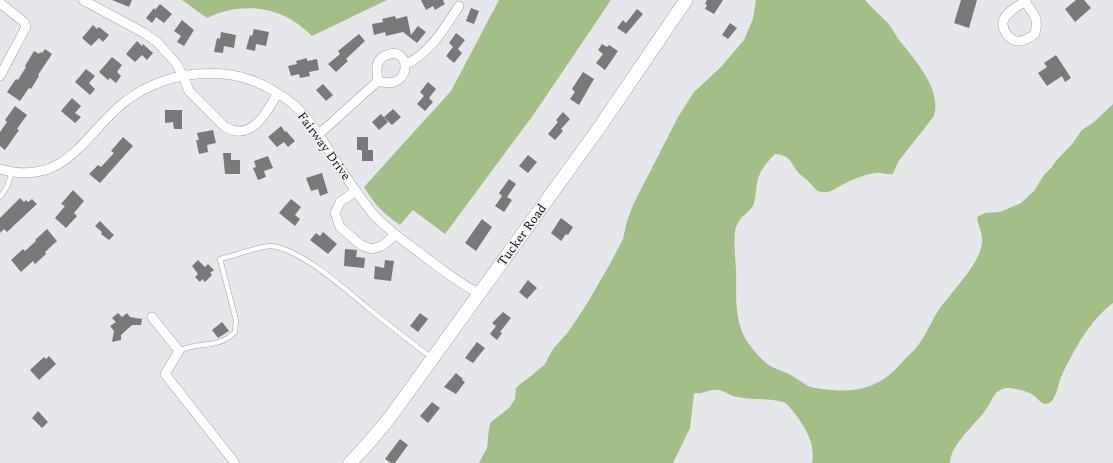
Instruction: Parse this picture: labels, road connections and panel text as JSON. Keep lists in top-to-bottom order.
{
  "streets": {
    "main road": ["Tucker Road"],
    "street": ["Fairway Drive"]
  },
  "crossings": [
    ["Fairway Drive", "Tucker Road"]
  ]
}
